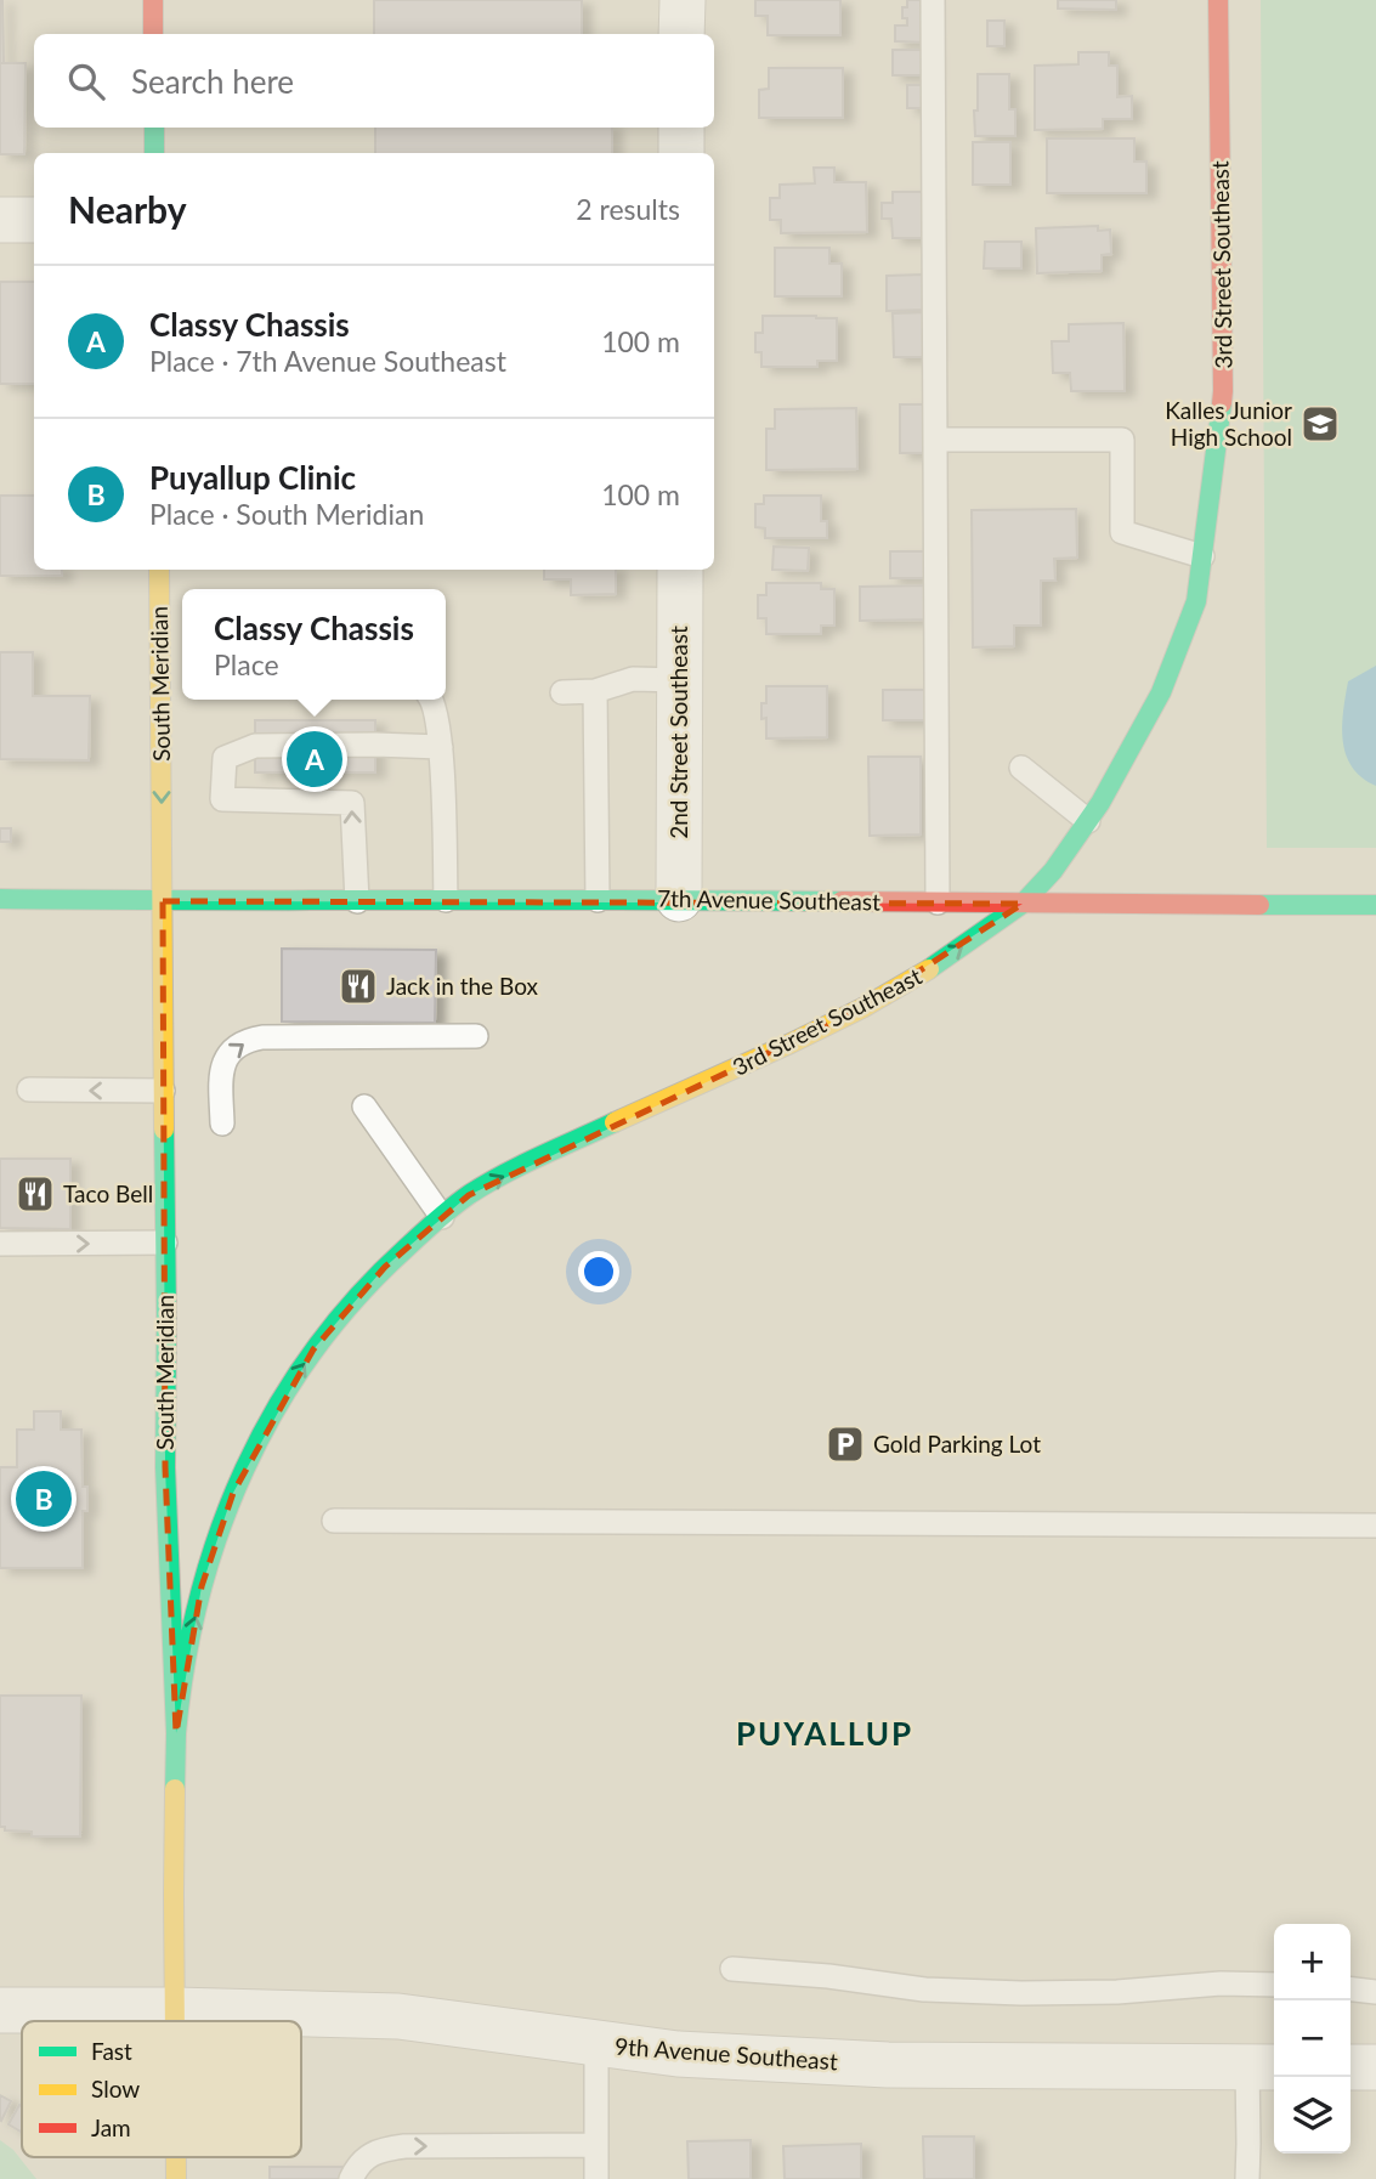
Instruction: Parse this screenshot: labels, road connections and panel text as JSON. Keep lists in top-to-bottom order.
{
  "streets": {
    "main road": ["3rd Street Southeast", "South Meridian", "7th Avenue Southeast"],
    "street": ["2nd Street Southeast", "9th Avenue Southeast"]
  },
  "crossings": [
    ["3rd Street Southeast", "South Meridian"],
    ["3rd Street Southeast", "7th Avenue Southeast"],
    ["South Meridian", "7th Avenue Southeast"],
    ["South Meridian", "9th Avenue Southeast"],
    ["2nd Street Southeast", "7th Avenue Southeast"]
  ],
  "one_way": ["3rd Street Southeast"],
  "districts": ["PUYALLUP"],
  "places": {
    "school or university": ["Kalles Junior High School"],
    "restaurant": ["Jack in the Box", "Taco Bell"],
    "parking": ["Gold Parking Lot"]
  },
  "legend": ["Fast", "Slow", "Jam"],
  "page": {
    "search": "Search here",
    "heading": ["Nearby", "2 results"],
    "list": [
      {
        "mark": "A",
        "name": "Classy Chassis",
        "note": "Place · 7th Avenue Southeast",
        "value": "100 m"
      },
      {
        "mark": "B",
        "name": "Puyallup Clinic",
        "note": "Place · South Meridian",
        "value": "100 m"
      }
    ],
    "popup": ["Classy Chassis", "Place"],
    "pins": ["A", "B"],
    "map_buttons": ["+", "−"]
  }
}
